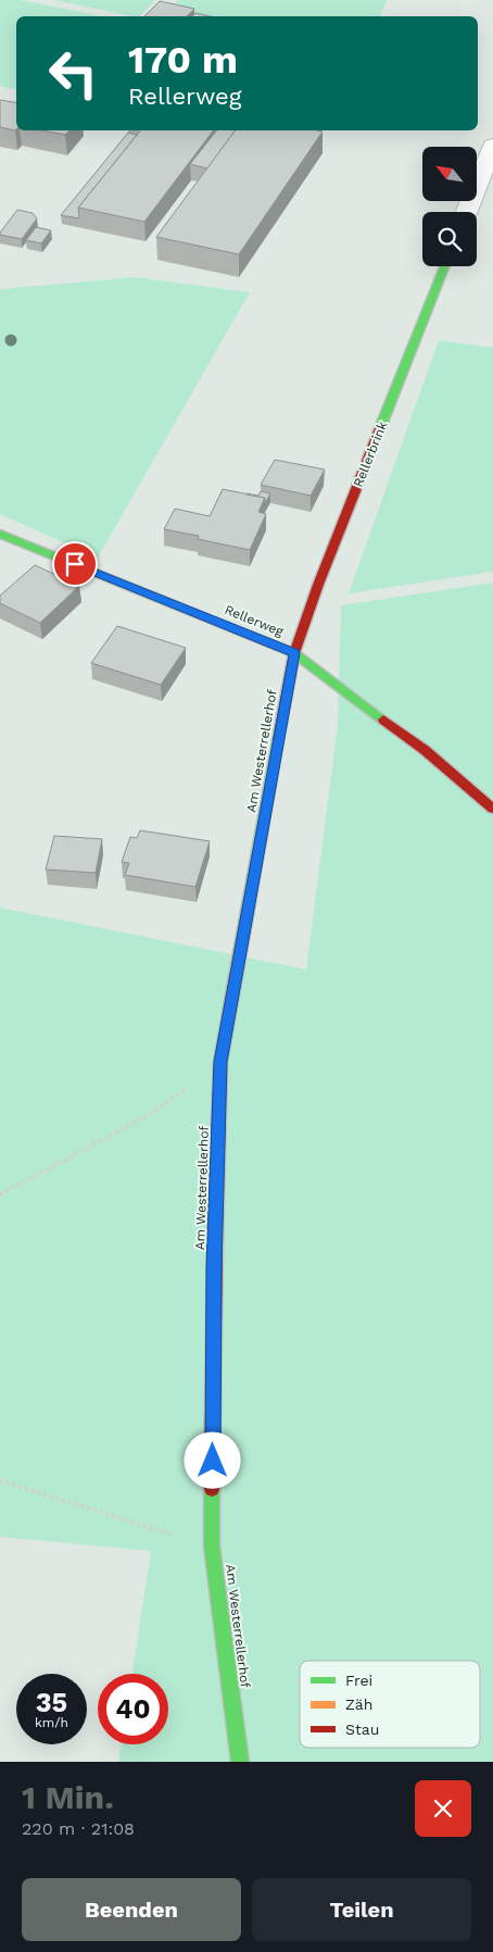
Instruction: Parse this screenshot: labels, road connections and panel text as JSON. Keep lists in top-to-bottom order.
{
  "streets": {
    "street": ["Rellerbrink", "Rellerweg", "Am Westerrellerhof"]
  },
  "crossings": [
    ["Rellerbrink", "Rellerweg"],
    ["Rellerbrink", "Am Westerrellerhof"],
    ["Rellerweg", "Am Westerrellerhof"]
  ],
  "legend": ["Frei", "Zäh", "Stau"],
  "north": "top left",
  "page": {
    "turn": ["170 m", "Rellerweg"],
    "speed": "35 km/h",
    "limit": "40",
    "heading": ["1 Min.", "220 m · 21:08"],
    "buttons": ["Beenden", "Teilen"]
  }
}
